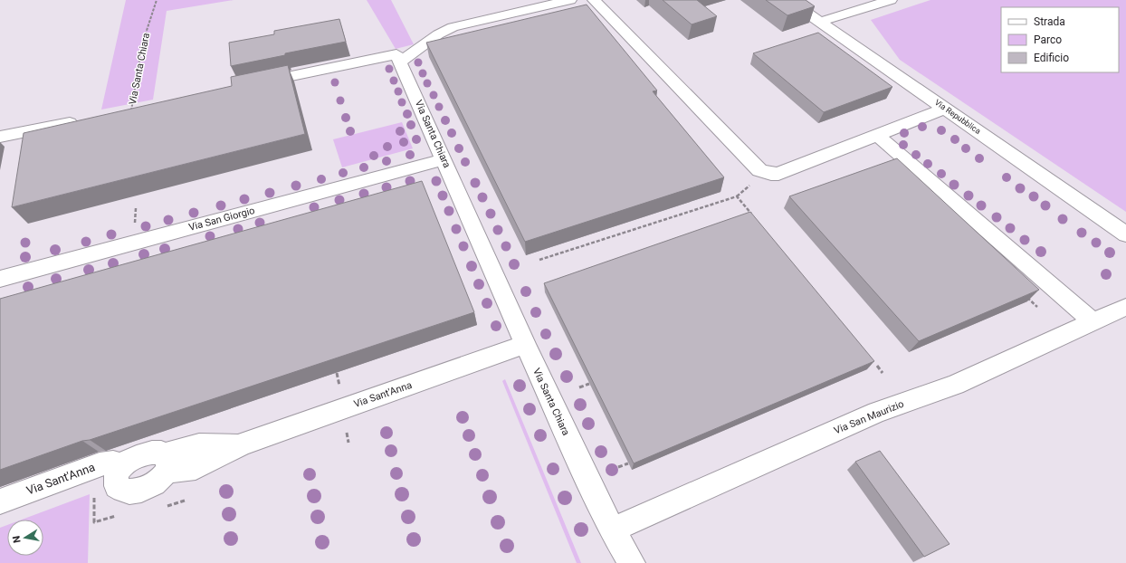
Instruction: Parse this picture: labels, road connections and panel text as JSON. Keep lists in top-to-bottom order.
{
  "streets": {
    "street": [
      "Via Santa Chiara",
      "Via Repubblica",
      "Via San Giorgio",
      "Via Sant'Anna",
      "Via San Maurizio"
    ]
  },
  "crossings": [
    ["Via Santa Chiara", "Via San Giorgio"],
    ["Via Santa Chiara", "Via Sant'Anna"],
    ["Via Santa Chiara", "Via San Maurizio"]
  ],
  "legend": ["Strada", "Parco", "Edificio"],
  "north": "left"
}
